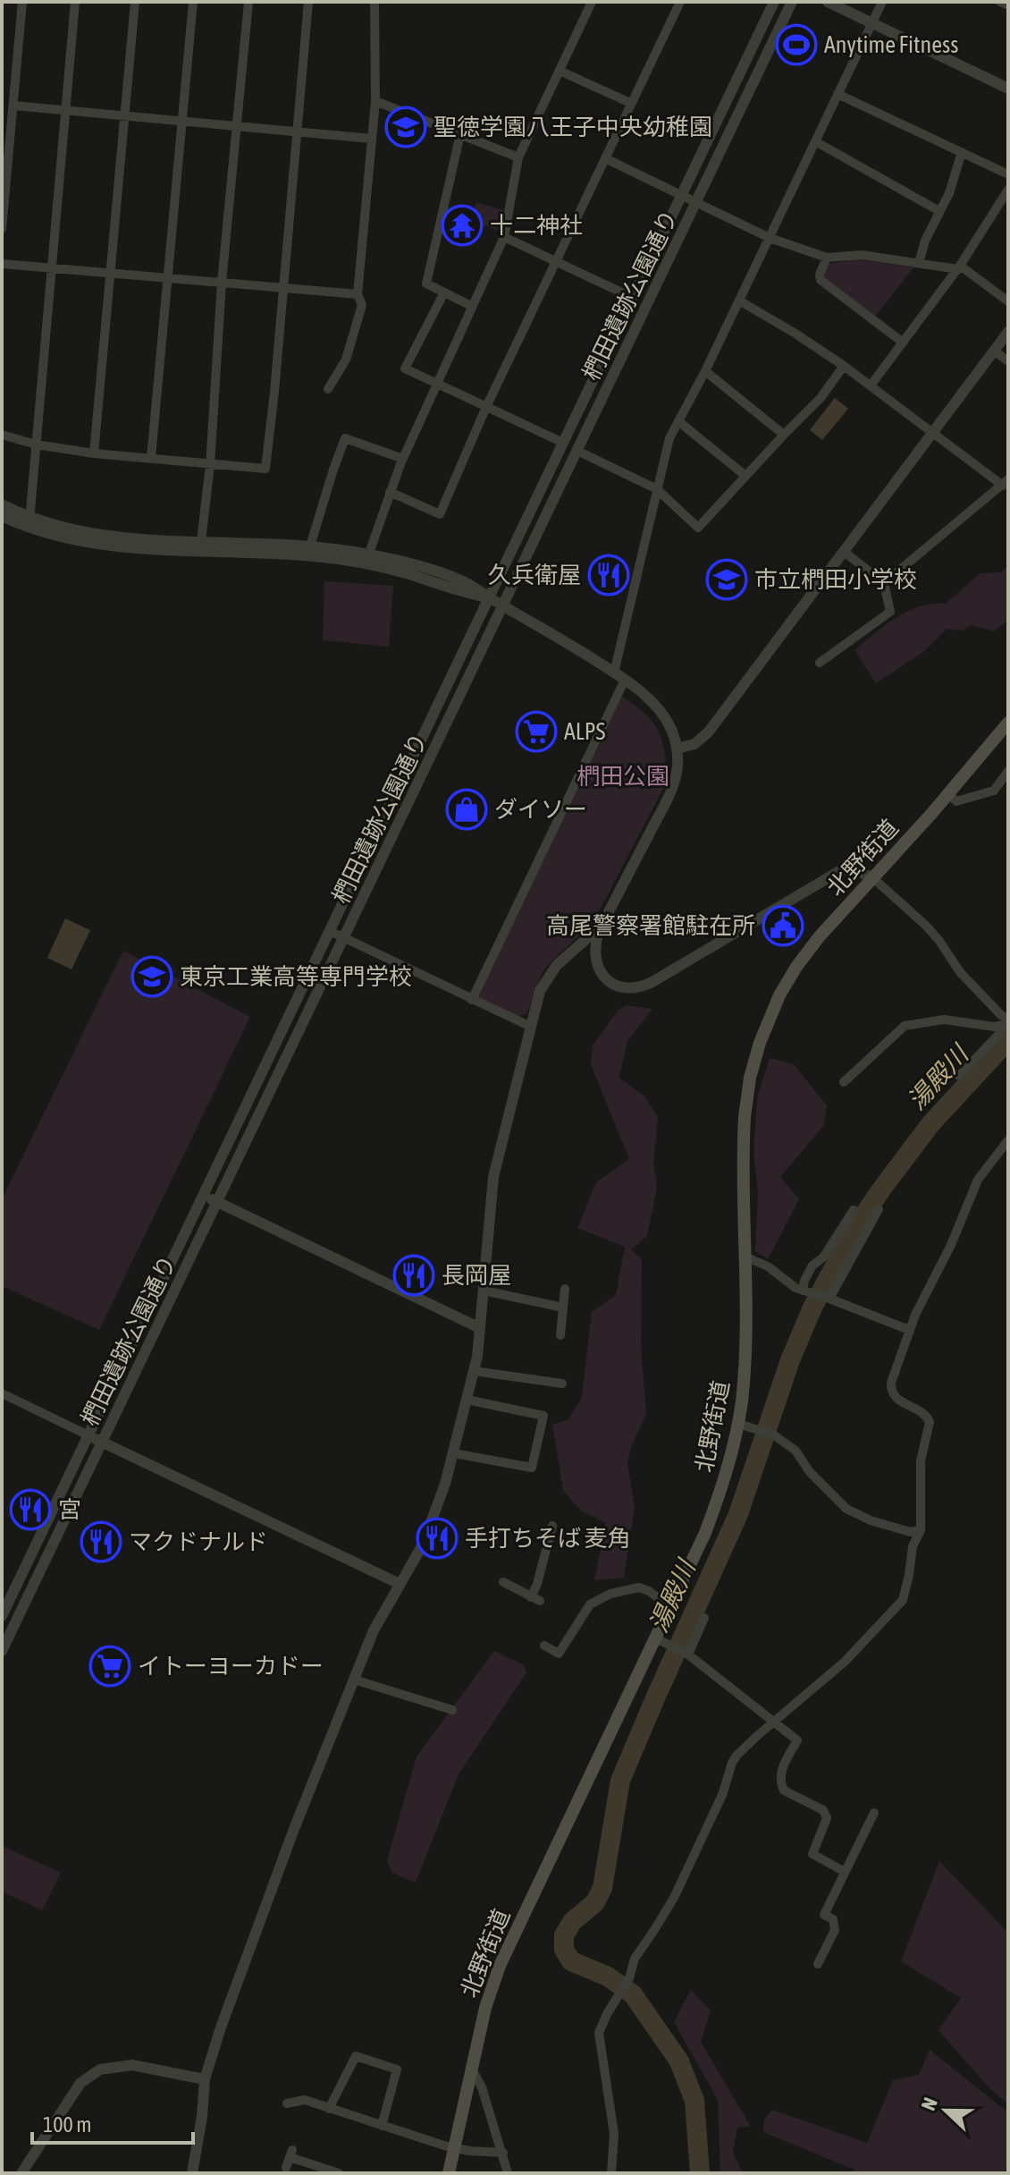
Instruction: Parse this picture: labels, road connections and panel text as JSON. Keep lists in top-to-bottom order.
{
  "streets": {
    "main road": ["北野街道"],
    "street": ["椚田遺跡公園通り"]
  },
  "water": ["湯殿川"],
  "parks": ["椚田公園"],
  "places": {
    "sports": ["Anytime Fitness"],
    "school or university": ["聖徳学園八王子中央幼稚園", "市立椚田小学校", "東京工業高等専門学校"],
    "temple": ["十二神社"],
    "restaurant": [
      "久兵衛屋",
      "長岡屋",
      "宮",
      "手打ちそば 麦角",
      "マクドナルド"
    ],
    "supermarket": ["ALPS", "イトーヨーカドー"],
    "shop": ["ダイソー"],
    "public building": ["高尾警察署館駐在所"]
  },
  "scale_bar": "100 m",
  "north": "left"
}
